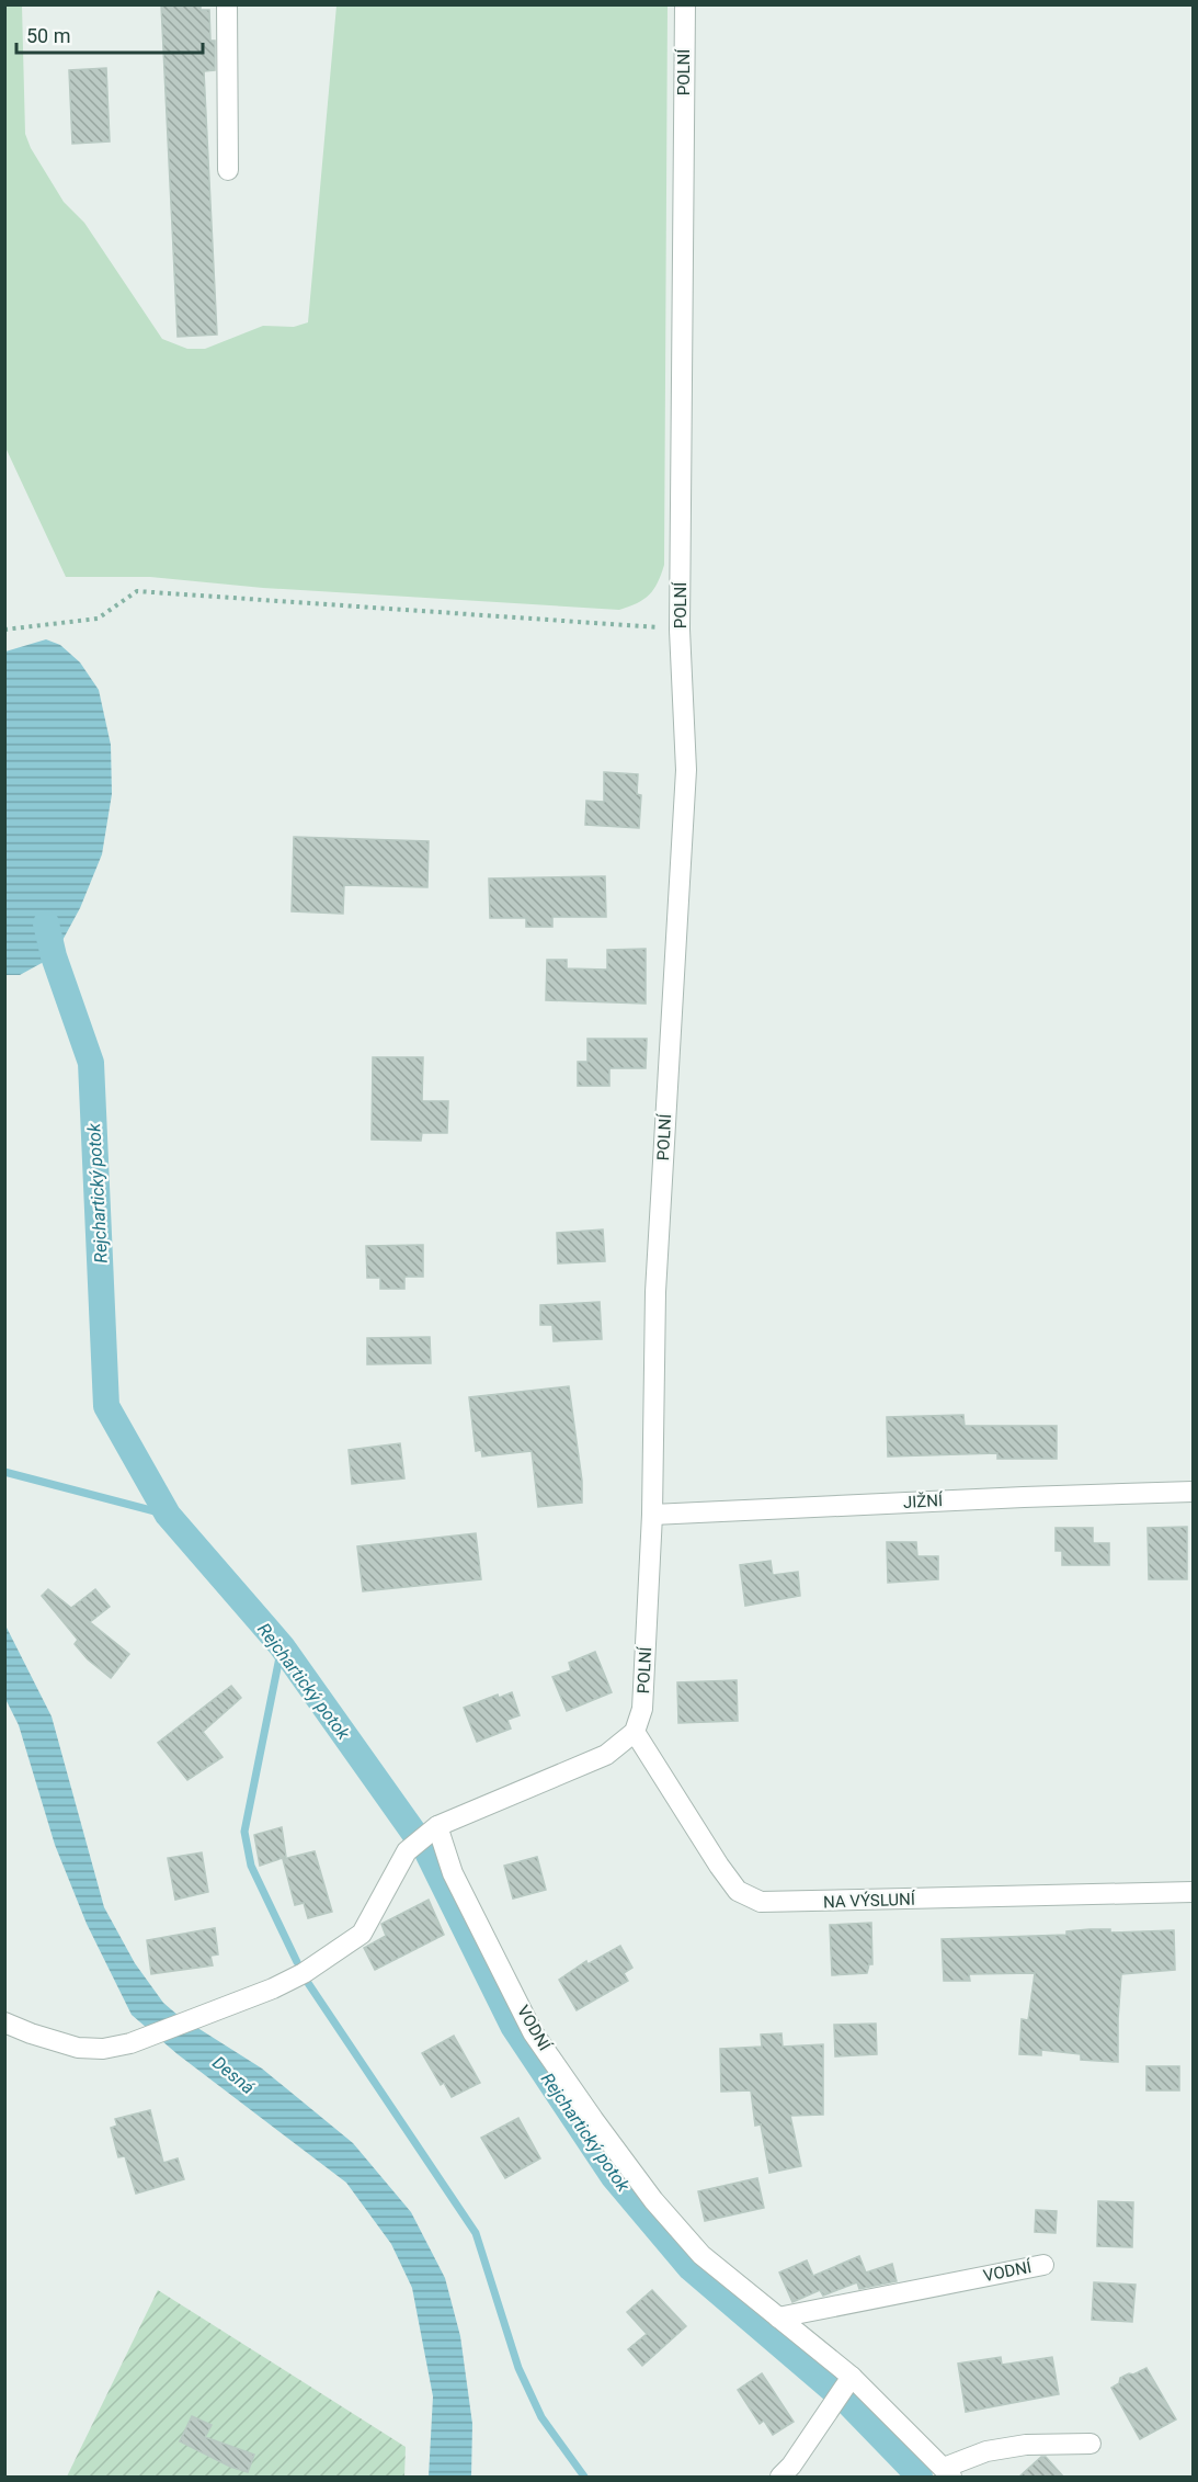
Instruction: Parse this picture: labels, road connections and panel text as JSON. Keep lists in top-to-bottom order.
{
  "streets": {
    "street": [
      "POLNÍ",
      "JIŽNÍ",
      "NA VÝSLUNÍ",
      "VODNÍ"
    ]
  },
  "crossings": [
    ["POLNÍ", "JIŽNÍ"],
    ["POLNÍ", "NA VÝSLUNÍ"]
  ],
  "water": ["Rejchartický potok", "Desná"],
  "scale_bar": "50 m"
}
